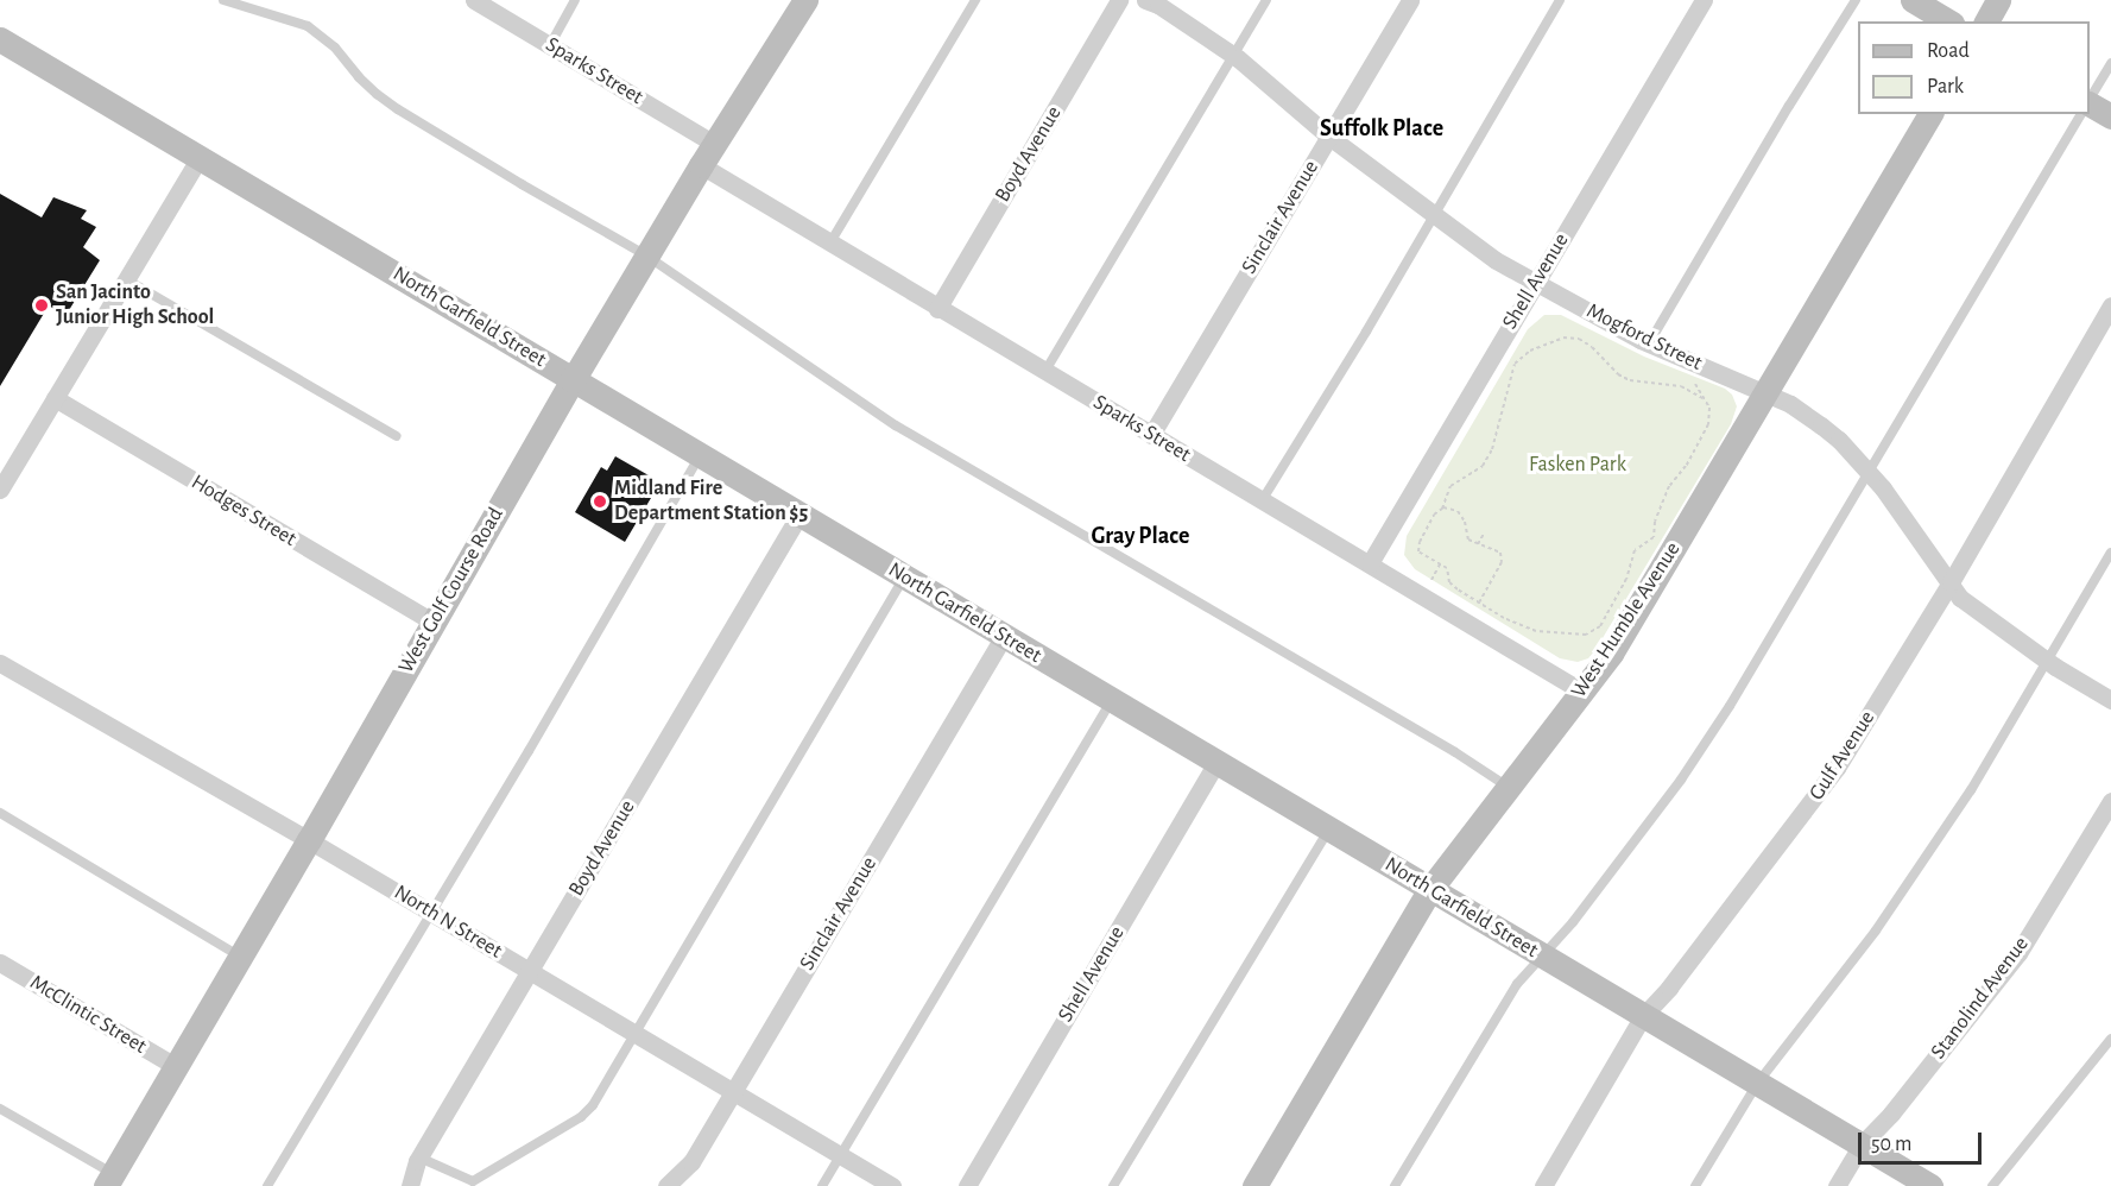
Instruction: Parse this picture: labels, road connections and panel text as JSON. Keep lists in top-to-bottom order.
{
  "streets": {
    "main road": ["North Garfield Street", "West Golf Course Road", "West Humble Avenue"],
    "street": [
      "Sparks Street",
      "Boyd Avenue",
      "Sinclair Avenue",
      "Shell Avenue",
      "Mogford Street",
      "Hodges Street",
      "Gulf Avenue",
      "North N Street",
      "Stanolind Avenue",
      "McClintic Street"
    ]
  },
  "crossings": [
    ["Sparks Street", "Boyd Avenue"],
    ["Sparks Street", "Sinclair Avenue"],
    ["Sparks Street", "Shell Avenue"],
    ["Sparks Street", "West Golf Course Road"],
    ["Sparks Street", "West Humble Avenue"],
    ["Boyd Avenue", "North Garfield Street"],
    ["Boyd Avenue", "North N Street"],
    ["Sinclair Avenue", "North Garfield Street"],
    ["Sinclair Avenue", "Mogford Street"],
    ["Sinclair Avenue", "North N Street"],
    ["Shell Avenue", "North Garfield Street"],
    ["Shell Avenue", "Mogford Street"],
    ["North Garfield Street", "West Golf Course Road"],
    ["North Garfield Street", "West Humble Avenue"],
    ["North Garfield Street", "Gulf Avenue"],
    ["North Garfield Street", "Stanolind Avenue"],
    ["Mogford Street", "West Humble Avenue"],
    ["Mogford Street", "Gulf Avenue"],
    ["Hodges Street", "West Golf Course Road"],
    ["West Golf Course Road", "North N Street"],
    ["West Golf Course Road", "McClintic Street"]
  ],
  "districts": ["Suffolk Place", "Gray Place"],
  "parks": ["Fasken Park"],
  "places": ["San Jacinto Junior High School", "Midland Fire Department Station $5"],
  "legend": ["Road", "Park"],
  "scale_bar": "50 m"
}
